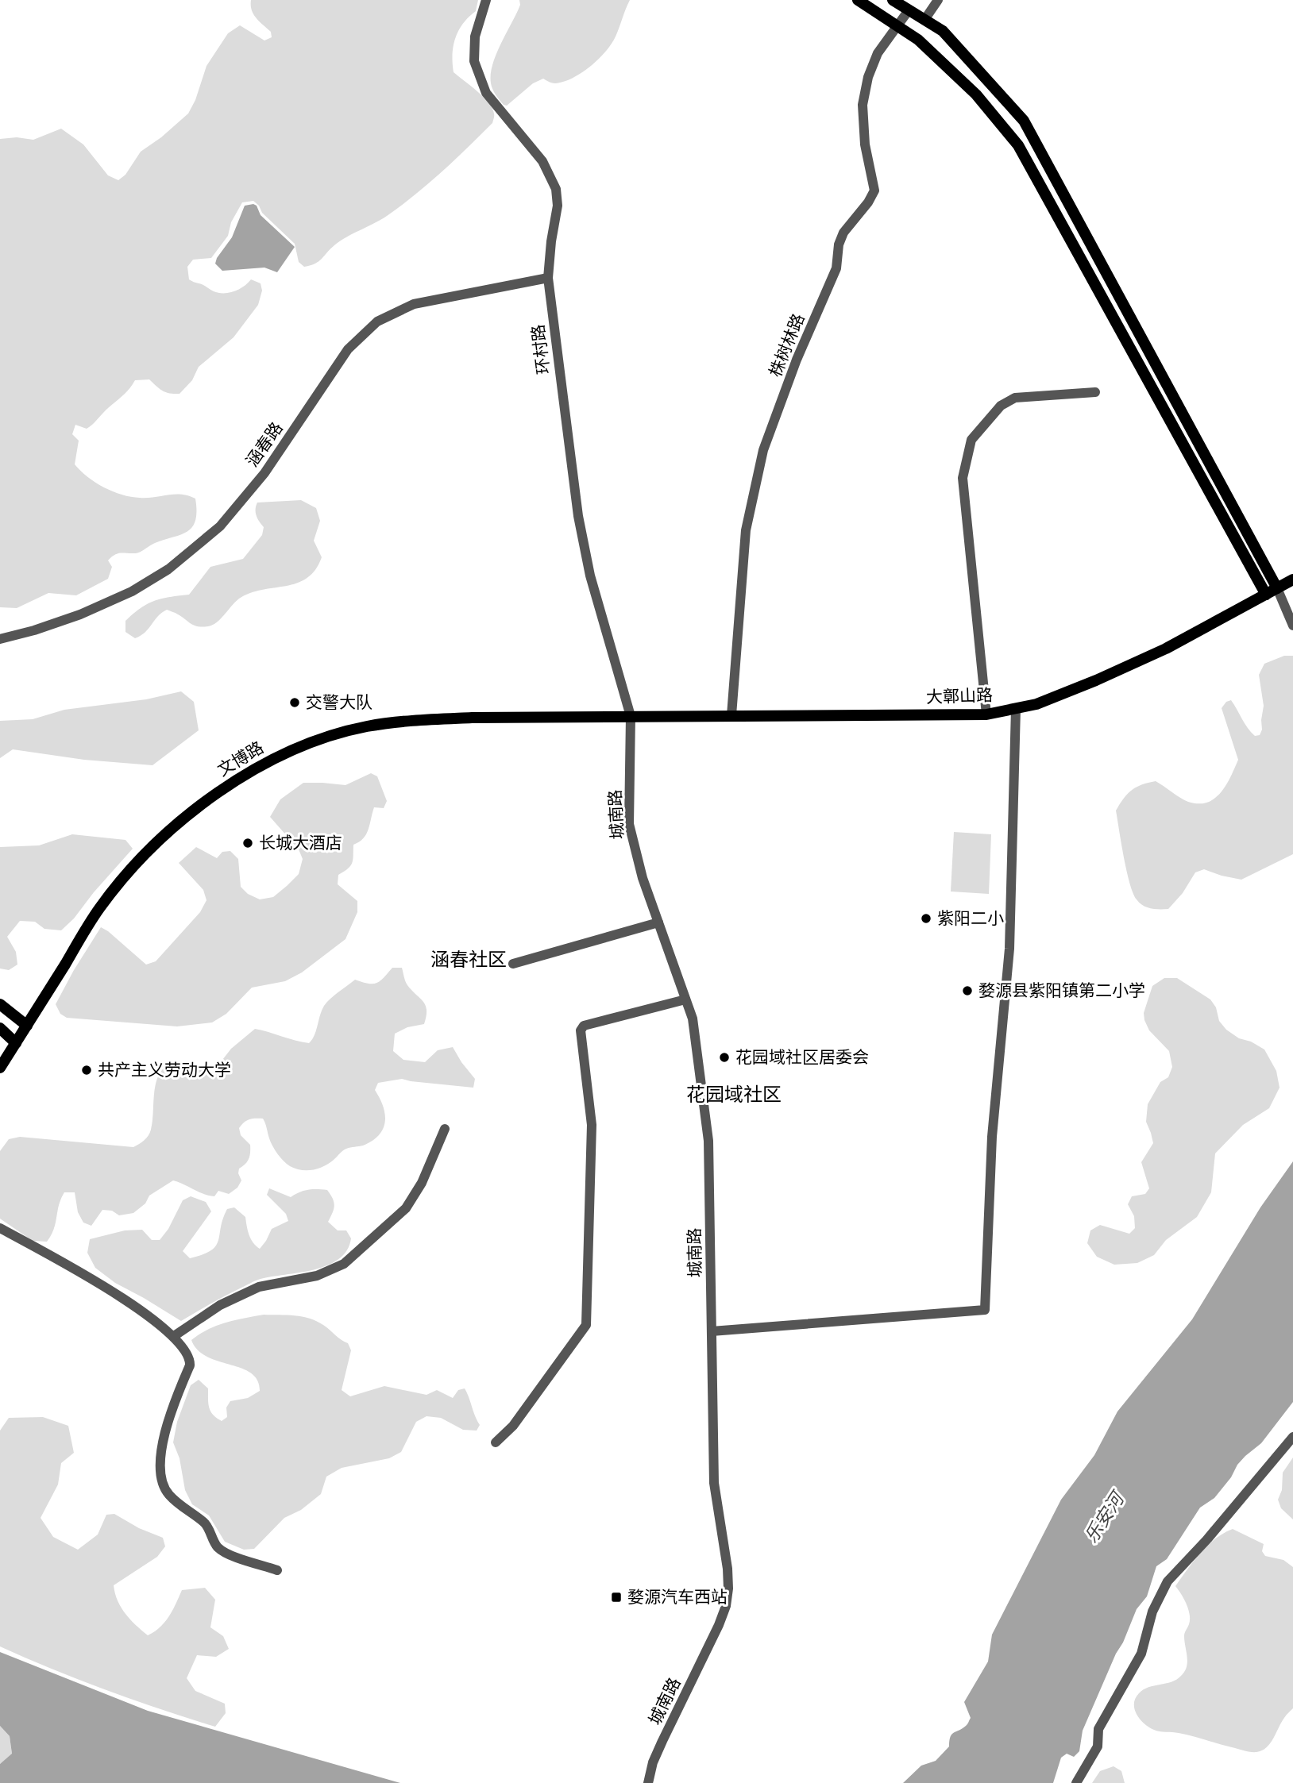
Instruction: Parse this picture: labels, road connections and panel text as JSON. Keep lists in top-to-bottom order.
{
  "streets": {
    "main road": ["大鄣山路", "文博路"],
    "street": [
      "株树林路",
      "环村路",
      "涵春路",
      "城南路"
    ]
  },
  "crossings": [
    ["株树林路", "大鄣山路"],
    ["环村路", "涵春路"],
    ["环村路", "大鄣山路"],
    ["环村路", "文博路"],
    ["环村路", "城南路"],
    ["大鄣山路", "文博路"],
    ["大鄣山路", "城南路"],
    ["文博路", "城南路"]
  ],
  "districts": ["涵春社区", "花园域社区"],
  "water": ["乐安河"],
  "places": {
    "other": [
      "交警大队",
      "长城大酒店",
      "紫阳二小",
      "婺源县紫阳镇第二小学",
      "花园域社区居委会",
      "共产主义劳动大学"
    ],
    "transit": ["婺源汽车西站"]
  }
}
